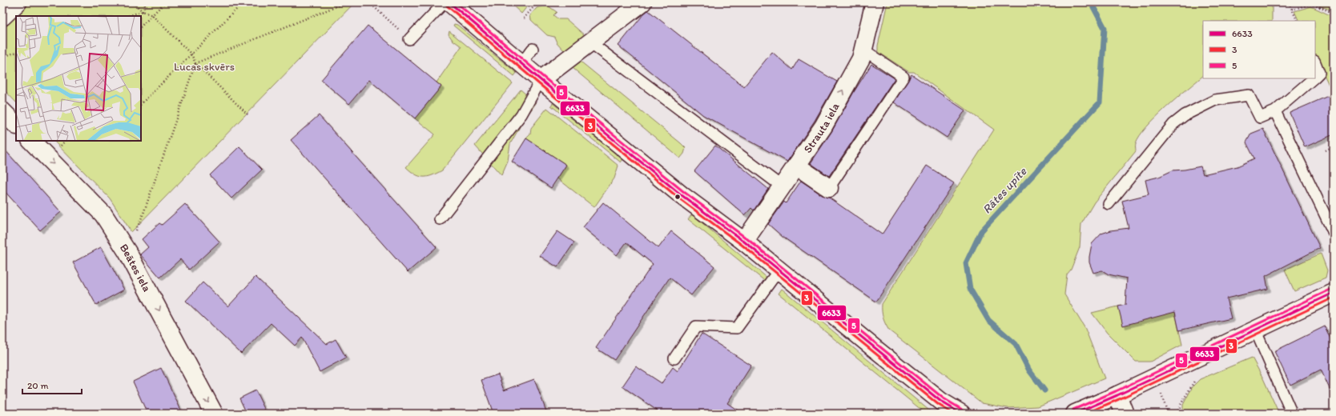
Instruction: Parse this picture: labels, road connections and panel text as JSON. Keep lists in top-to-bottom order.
{
  "streets": {
    "main road": ["Strauta iela", "Beātes iela"]
  },
  "one_way": ["Strauta iela", "Beātes iela"],
  "water": ["Rātes upīte"],
  "parks": ["Lucas skvērs"],
  "lines": ["transit line 6633", "transit line 5", "transit line 3"],
  "legend": ["6633", "3", "5"],
  "scale_bar": "20 m"
}
